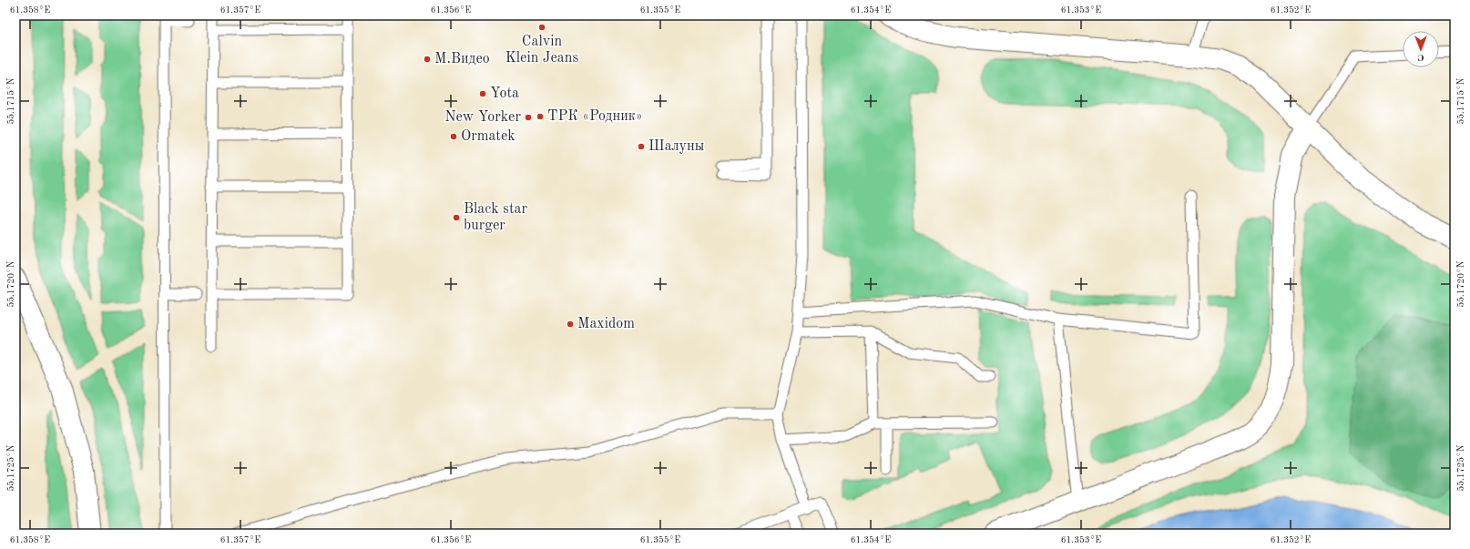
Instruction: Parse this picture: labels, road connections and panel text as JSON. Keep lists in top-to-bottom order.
{
  "places": [
    "Calvin Klein Jeans",
    "М.Видео",
    "Yota",
    "ТРК «Родник»",
    "New Yorker",
    "Ormatek",
    "Шалуны",
    "Black star burger",
    "Maxidom"
  ],
  "north": "bottom",
  "coordinates": [
    "61.358°E",
    "61.357°E",
    "61.356°E",
    "61.355°E",
    "61.354°E",
    "61.353°E",
    "61.352°E",
    "55.1715°N",
    "55.1720°N",
    "55.1725°N"
  ]
}
